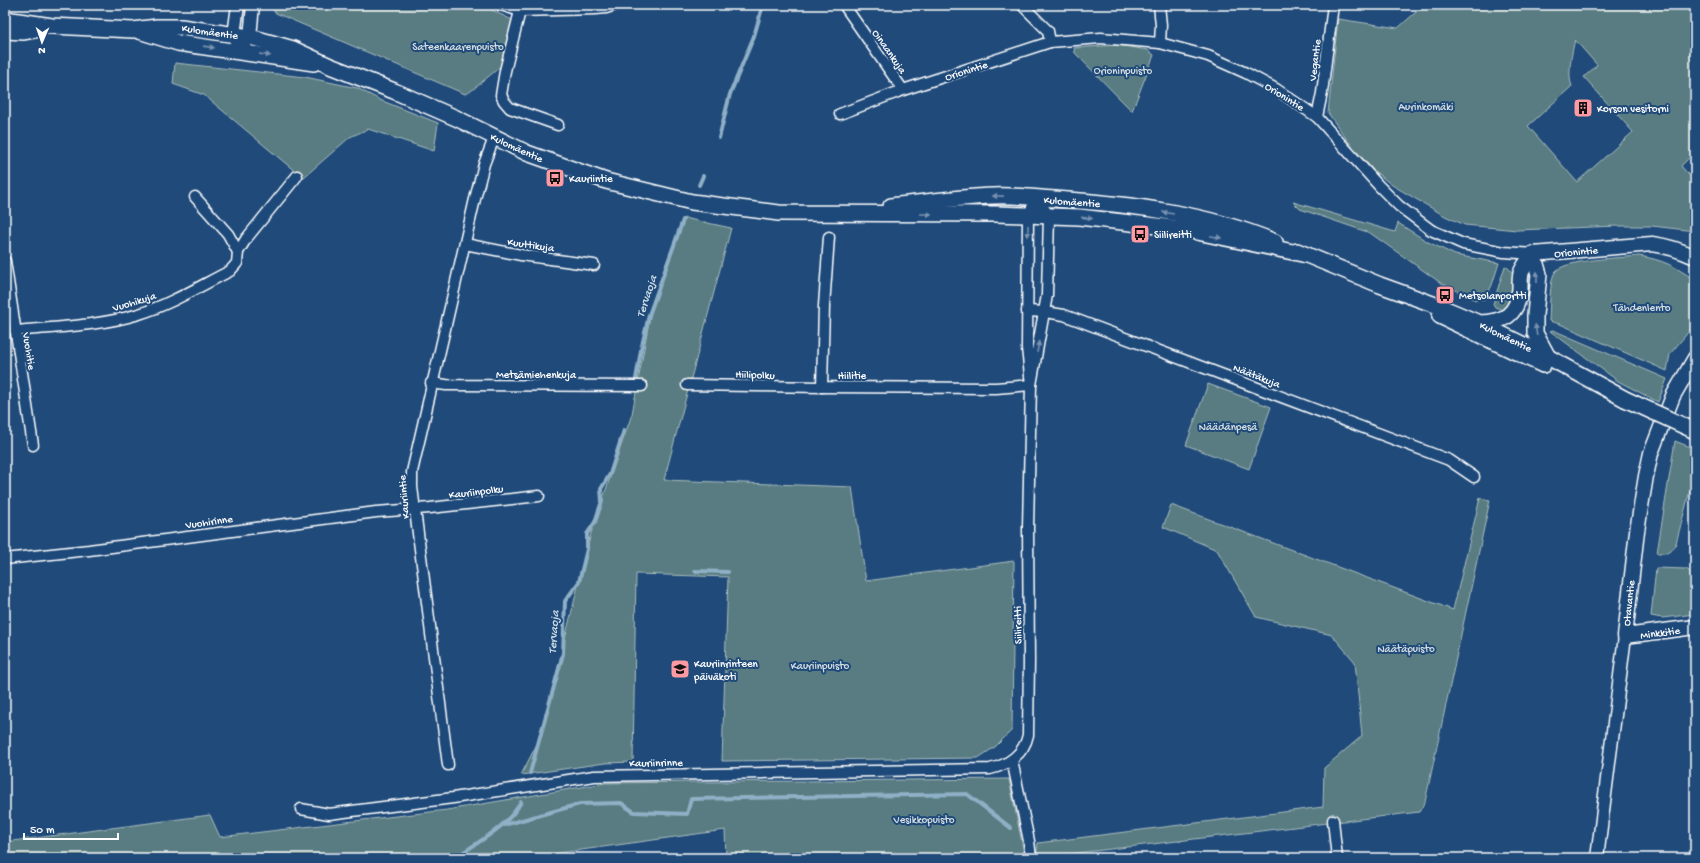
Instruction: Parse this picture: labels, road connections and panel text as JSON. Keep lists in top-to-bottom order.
{
  "streets": {
    "main road": [
      "Kulomäentie",
      "Orionintie",
      "Otavantie",
      "Minkkitie"
    ],
    "street": [
      "Oinaankuja",
      "Vegantie",
      "Kuuttikuja",
      "Vuohikuja",
      "Vuohitie",
      "Metsämiehenkuja",
      "Hiilipolku",
      "Hiilitie",
      "Näätäkuja",
      "Kauriinpolku",
      "Kauriintie",
      "Vuohirinne",
      "Siilireitti",
      "Kauriinrinne"
    ]
  },
  "crossings": [
    ["Kulomäentie", "Kauriintie"],
    ["Kulomäentie", "Siilireitti"],
    ["Oinaankuja", "Orionintie"],
    ["Vegantie", "Orionintie"],
    ["Kuuttikuja", "Kauriintie"],
    ["Vuohikuja", "Vuohitie"],
    ["Metsämiehenkuja", "Kauriintie"],
    ["Hiilipolku", "Hiilitie"],
    ["Hiilitie", "Siilireitti"],
    ["Näätäkuja", "Siilireitti"],
    ["Kauriinpolku", "Kauriintie"],
    ["Kauriinpolku", "Vuohirinne"],
    ["Kauriintie", "Vuohirinne"],
    ["Otavantie", "Minkkitie"],
    ["Siilireitti", "Kauriinrinne"]
  ],
  "water": ["Tervaoja"],
  "parks": [
    "Sateenkaarenpuisto",
    "Orioninpuisto",
    "Aurinkomäki",
    "Tähdenlento",
    "Näädänpesä",
    "Näätäpuisto",
    "Kauriinpuisto",
    "Vesikkopuisto"
  ],
  "places": {
    "building": ["Korson vesitorni"],
    "bus stop": ["Kauriintie", "Siilireitti", "Metsolanportti"],
    "school or university": ["Kauriinrinteen päiväkoti"]
  },
  "scale_bar": "50 m",
  "north": "bottom"
}
